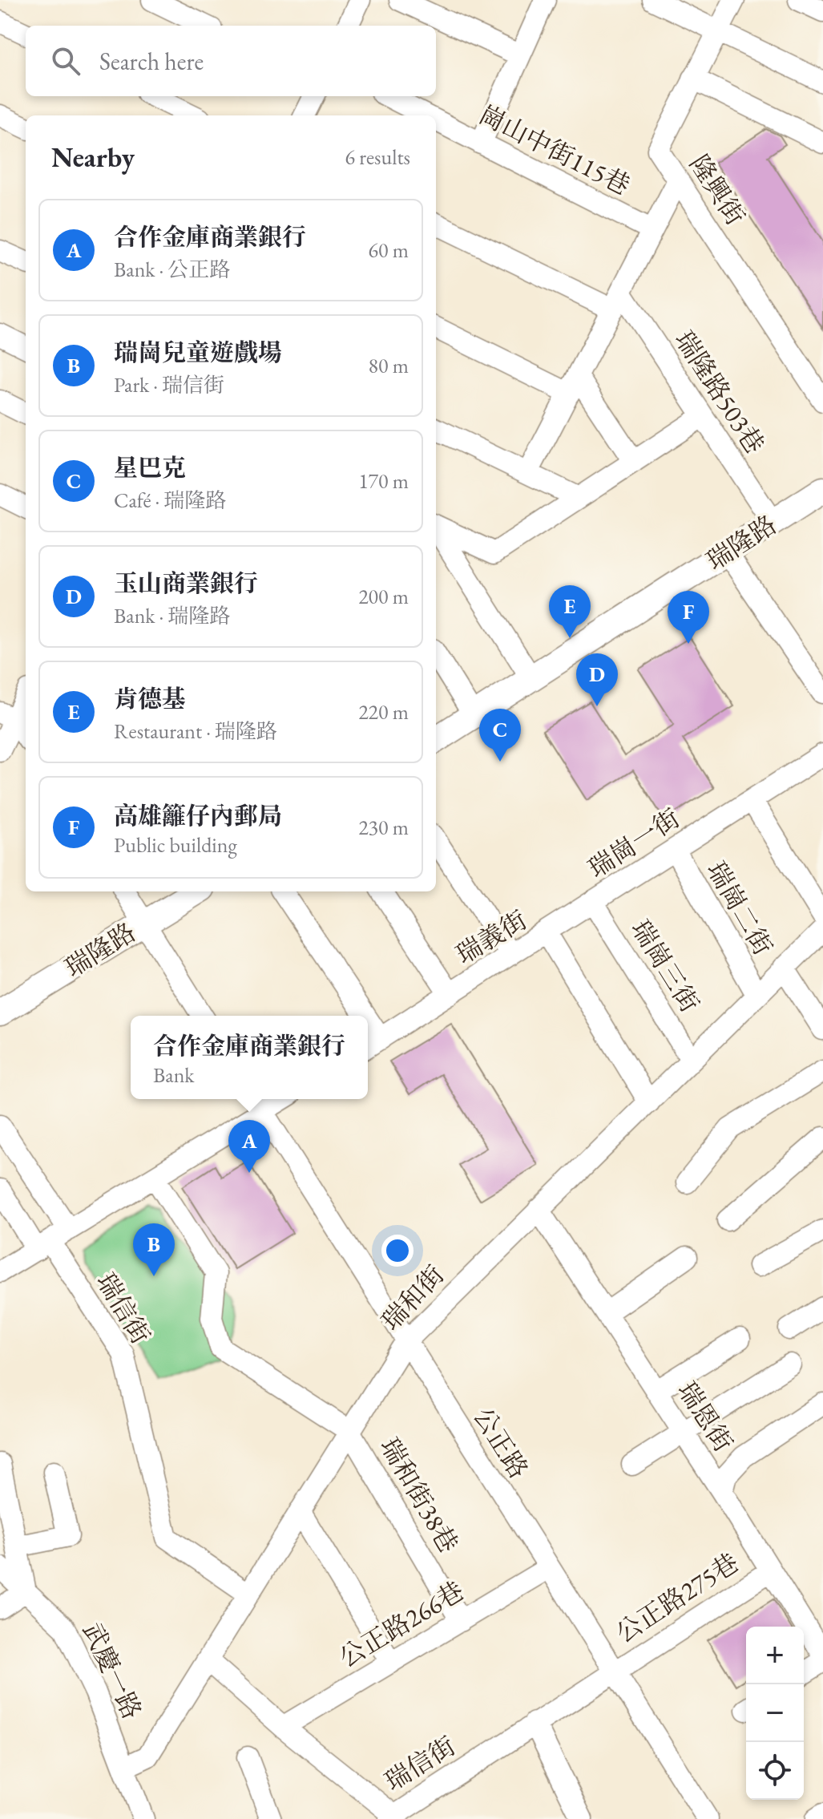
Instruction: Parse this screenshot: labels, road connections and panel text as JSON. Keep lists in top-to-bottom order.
{
  "streets": {
    "street": [
      "崗山中街115巷",
      "隆興街",
      "瑞隆路503巷",
      "瑞隆路",
      "瑞崗一街",
      "瑞崗二街",
      "瑞義街",
      "瑞崗三街",
      "瑞和街",
      "瑞信街",
      "瑞恩街",
      "公正路",
      "瑞和街38巷",
      "公正路275巷",
      "公正路266巷",
      "武慶一路"
    ]
  },
  "crossings": [
    ["瑞隆路503巷", "瑞隆路"],
    ["瑞崗一街", "瑞崗二街"],
    ["瑞崗一街", "瑞義街"],
    ["瑞崗一街", "瑞崗三街"],
    ["瑞崗二街", "瑞和街"],
    ["瑞義街", "瑞和街"],
    ["瑞崗三街", "瑞和街"],
    ["瑞和街", "瑞信街"],
    ["瑞和街", "瑞恩街"],
    ["瑞和街", "公正路"],
    ["瑞和街", "瑞和街38巷"],
    ["瑞和街", "武慶一路"],
    ["瑞信街", "公正路"],
    ["瑞信街", "公正路275巷"],
    ["瑞信街", "公正路266巷"],
    ["瑞恩街", "公正路275巷"],
    ["公正路", "公正路275巷"],
    ["公正路", "公正路266巷"],
    ["瑞和街38巷", "公正路266巷"]
  ],
  "page": {
    "search": "Search here",
    "heading": ["Nearby", "6 results"],
    "list": [
      {
        "mark": "A",
        "name": "合作金庫商業銀行",
        "note": "Bank · 公正路",
        "value": "60 m"
      },
      {
        "mark": "B",
        "name": "瑞崗兒童遊戲場",
        "note": "Park · 瑞信街",
        "value": "80 m"
      },
      {
        "mark": "C",
        "name": "星巴克",
        "note": "Café · 瑞隆路",
        "value": "170 m"
      },
      {
        "mark": "D",
        "name": "玉山商業銀行",
        "note": "Bank · 瑞隆路",
        "value": "200 m"
      },
      {
        "mark": "E",
        "name": "肯德基",
        "note": "Restaurant · 瑞隆路",
        "value": "220 m"
      },
      {
        "mark": "F",
        "name": "高雄籬仔內郵局",
        "note": "Public building",
        "value": "230 m"
      }
    ],
    "pins": [
      "E",
      "F",
      "D",
      "C",
      "A",
      "B"
    ],
    "popup": ["合作金庫商業銀行", "Bank"],
    "map_buttons": ["+", "−"]
  }
}
